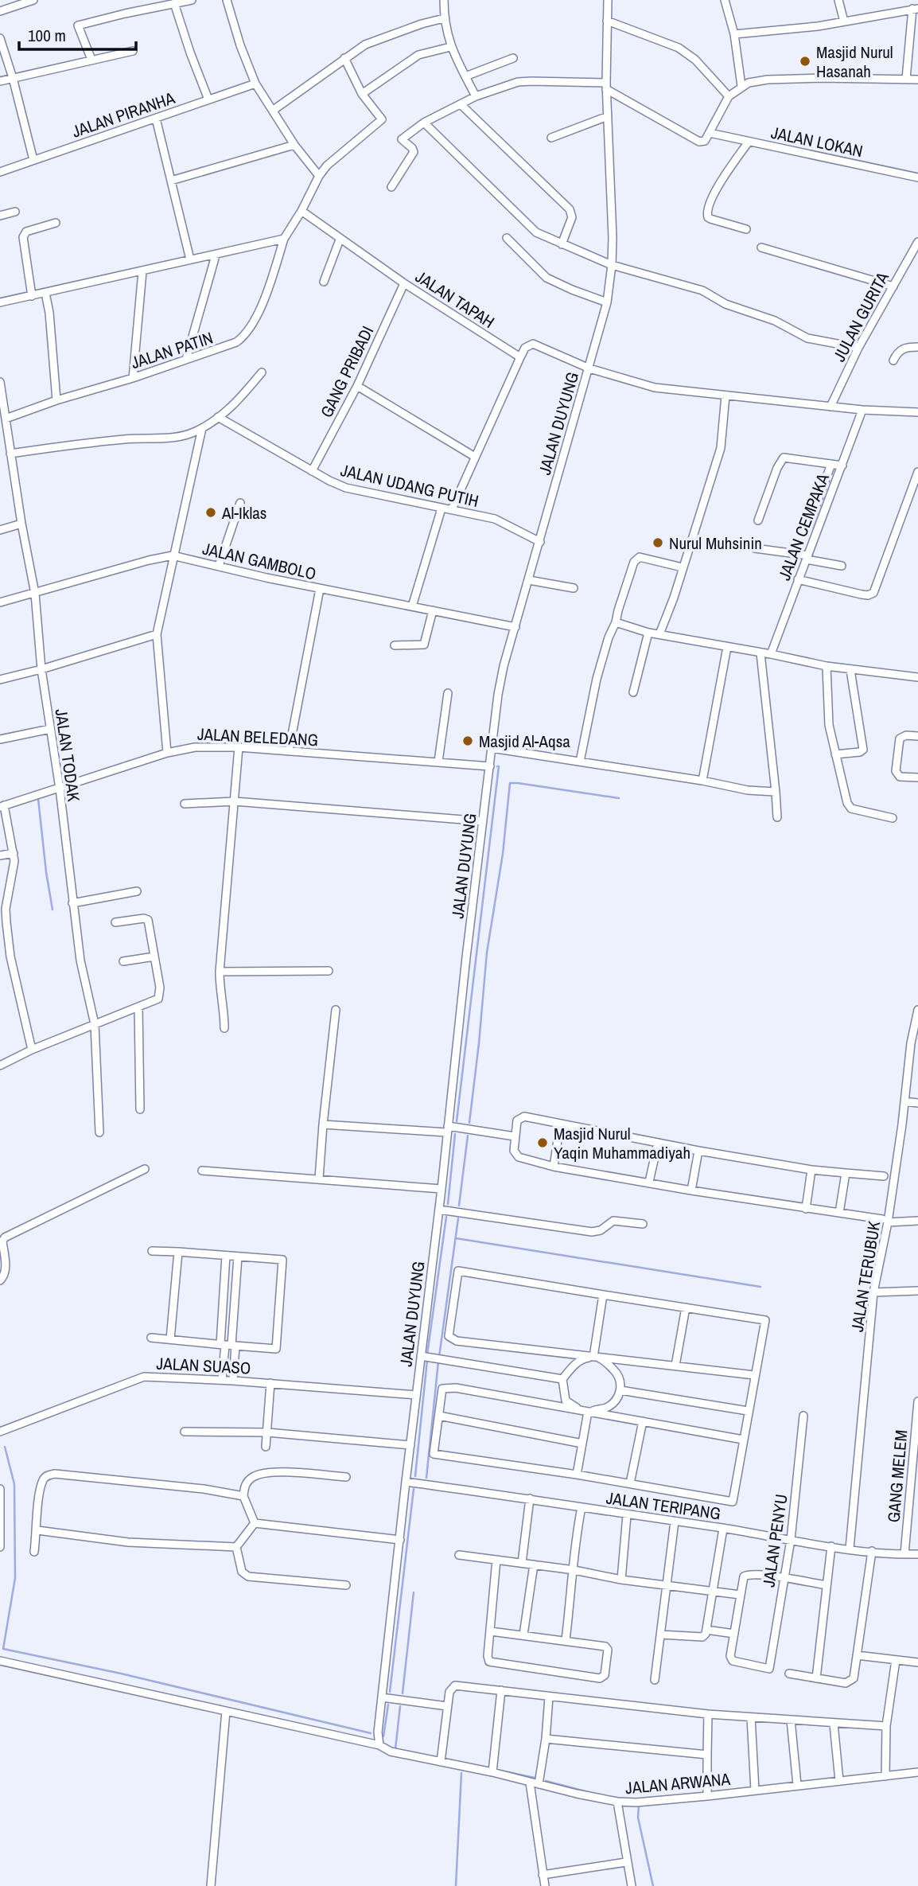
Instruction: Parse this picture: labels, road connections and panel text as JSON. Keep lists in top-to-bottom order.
{
  "streets": {
    "street": [
      "JALAN PIRANHA",
      "JALAN LOKAN",
      "JALAN TAPAH",
      "JULAN GURITA",
      "JALAN PATIN",
      "GANG PRIBADI",
      "JALAN DUYUNG",
      "JALAN UDANG PUTIH",
      "JALAN CEMPAKA",
      "JALAN GAMBOLO",
      "JALAN BELEDANG",
      "JALAN TODAK",
      "JALAN TERUBUK",
      "JALAN SUASO",
      "GANG MELEM",
      "JALAN TERIPANG",
      "JALAN PENYU",
      "JALAN ARWANA"
    ]
  },
  "crossings": [
    ["JALAN TAPAH", "GANG PRIBADI"],
    ["JALAN PATIN", "JALAN TODAK"],
    ["GANG PRIBADI", "JALAN UDANG PUTIH"],
    ["JALAN DUYUNG", "JALAN UDANG PUTIH"],
    ["JALAN DUYUNG", "JALAN GAMBOLO"],
    ["JALAN DUYUNG", "JALAN BELEDANG"],
    ["JALAN DUYUNG", "JALAN SUASO"],
    ["JALAN DUYUNG", "JALAN TERIPANG"],
    ["JALAN DUYUNG", "JALAN ARWANA"],
    ["JALAN GAMBOLO", "JALAN TODAK"],
    ["JALAN BELEDANG", "JALAN TODAK"],
    ["JALAN TERUBUK", "JALAN TERIPANG"],
    ["GANG MELEM", "JALAN TERIPANG"],
    ["JALAN TERIPANG", "JALAN PENYU"]
  ],
  "places": [
    "Masjid Nurul Hasanah",
    "Al-Iklas",
    "Nurul Muhsinin",
    "Masjid Al-Aqsa",
    "Masjid Nurul Yaqin Muhammadiyah"
  ],
  "scale_bar": "100 m"
}
